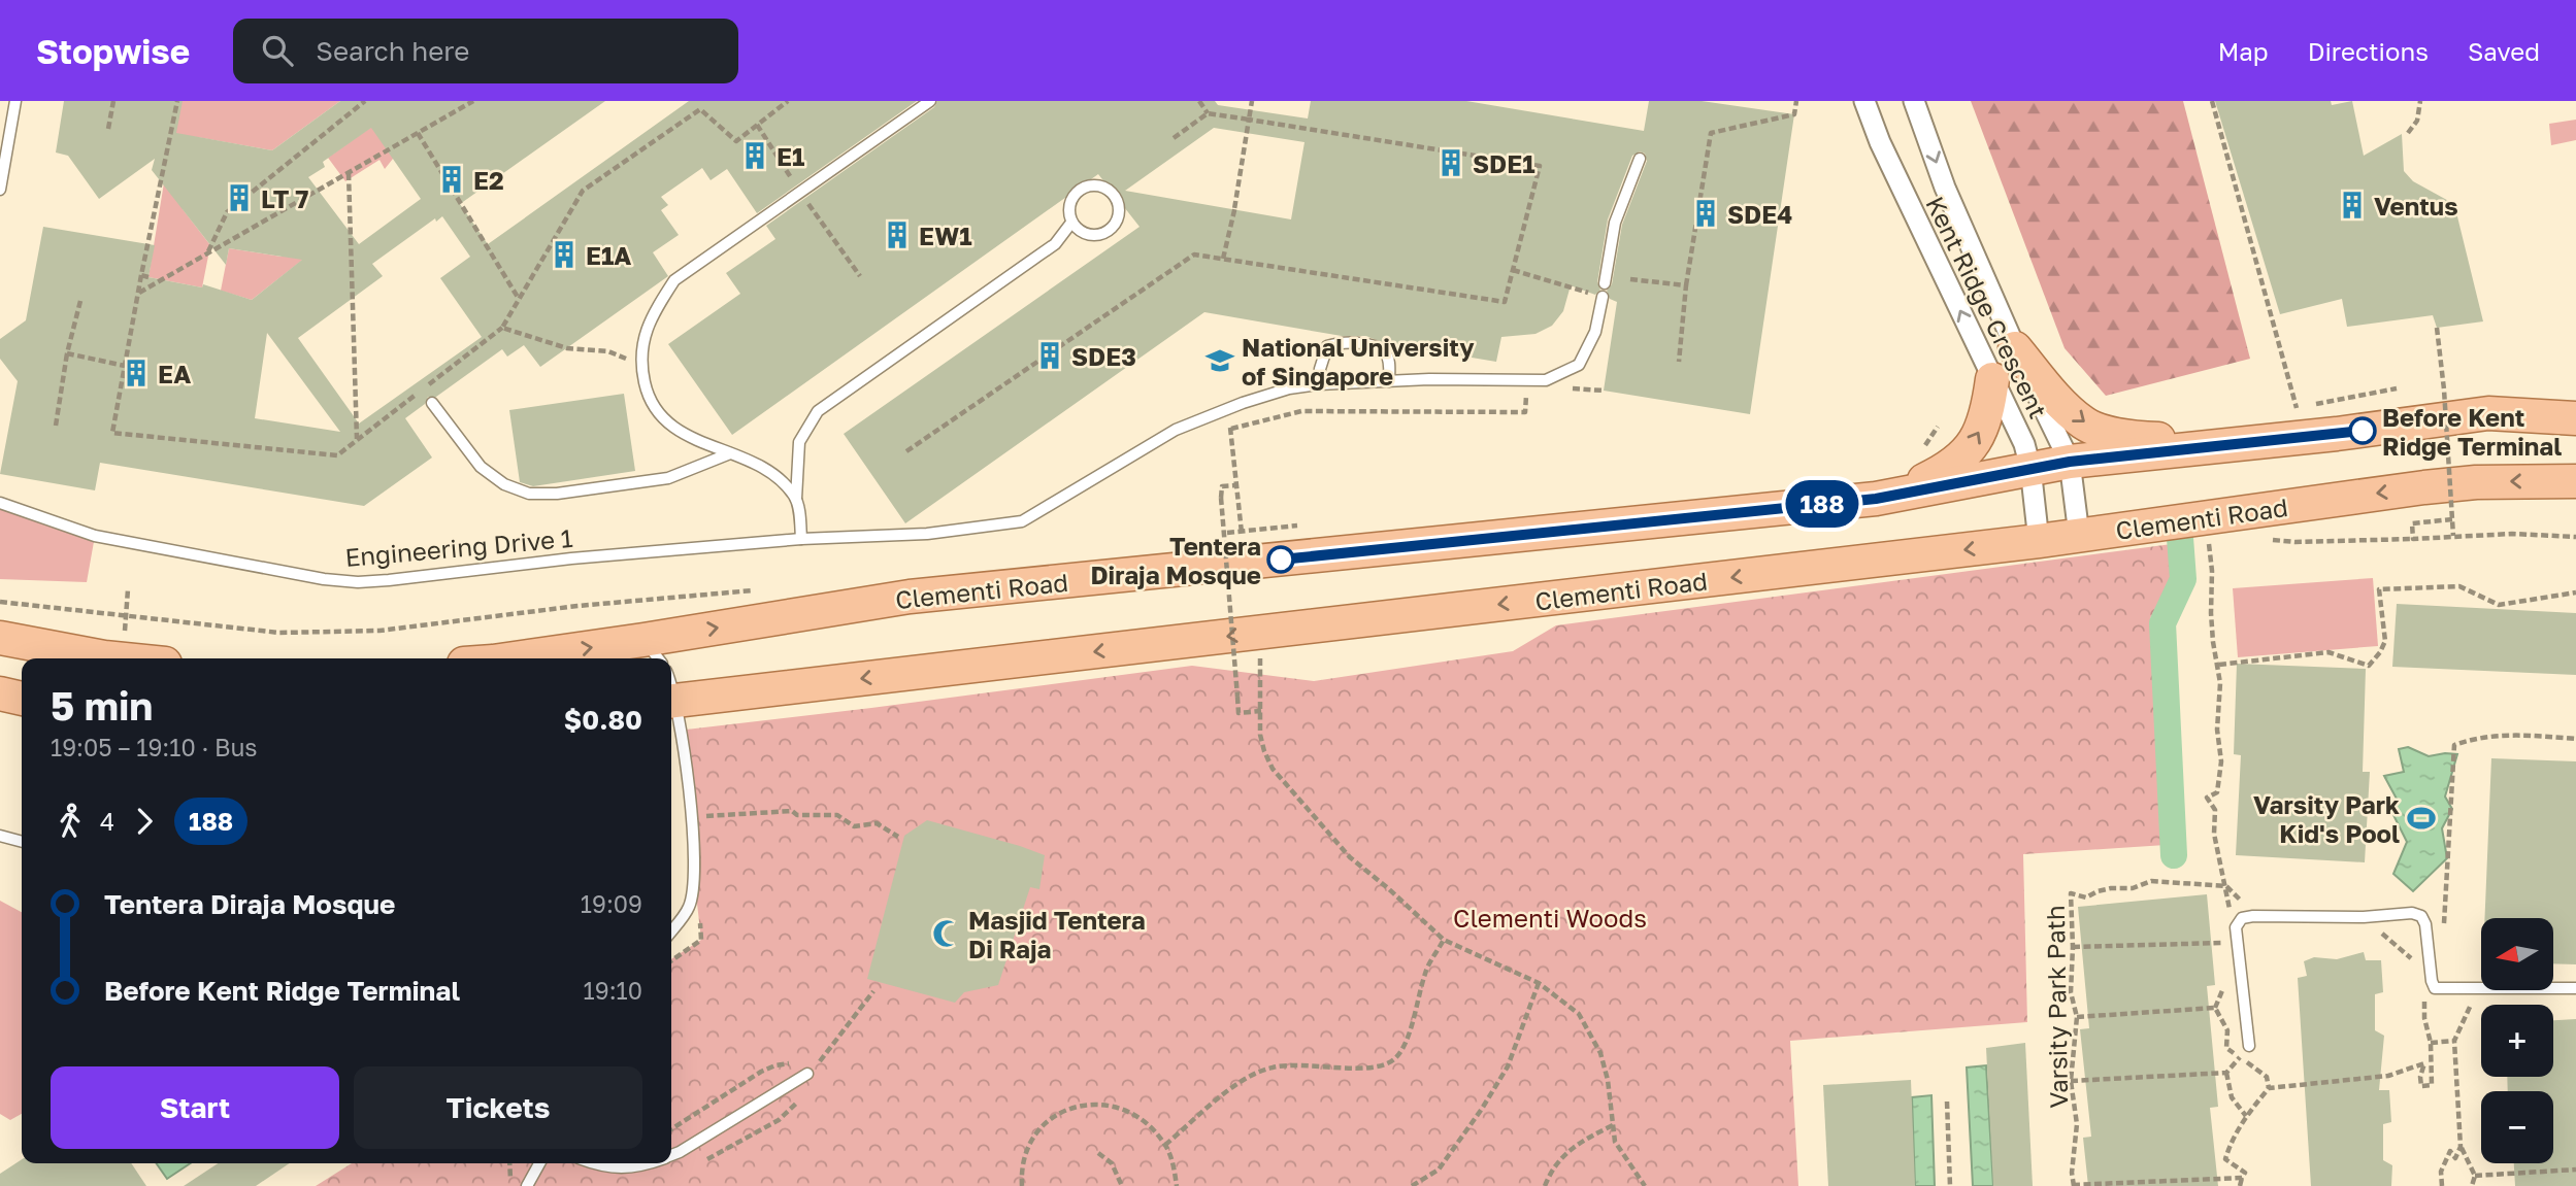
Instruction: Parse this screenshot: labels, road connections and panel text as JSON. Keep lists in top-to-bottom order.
{
  "streets": {
    "main road": ["Clementi Road"],
    "street": ["Kent Ridge Crescent"],
    "lane": ["Engineering Drive 1"],
    "path": ["Varsity Park Path"]
  },
  "crossings": [
    ["Kent Ridge Crescent", "Clementi Road"]
  ],
  "parks": ["Clementi Woods"],
  "places": {
    "building": [
      "E1",
      "SDE1",
      "E2",
      "LT 7",
      "Ventus",
      "SDE4",
      "EW1",
      "E1A",
      "SDE3",
      "EA"
    ],
    "school or university": ["National University of Singapore"],
    "other": ["Before Kent Ridge Terminal", "Tentera Diraja Mosque"],
    "sports": ["Varsity Park Kid's Pool"],
    "mosque": ["Masjid Tentera Di Raja"]
  },
  "lines": ["bus line 188"],
  "north": "left",
  "page": {
    "header": "Stopwise",
    "search": "Search here",
    "nav": ["Map", "Directions", "Saved"],
    "on_map": "188",
    "heading": ["5 min", "19:05 – 19:10 · Bus", "$0.80"],
    "legs": ["4", "188"],
    "list": [
      {
        "name": "Tentera Diraja Mosque",
        "value": "19:09"
      },
      {
        "name": "Before Kent Ridge Terminal",
        "value": "19:10"
      }
    ],
    "map_buttons": ["+", "−"],
    "buttons": ["Start", "Tickets"]
  }
}
